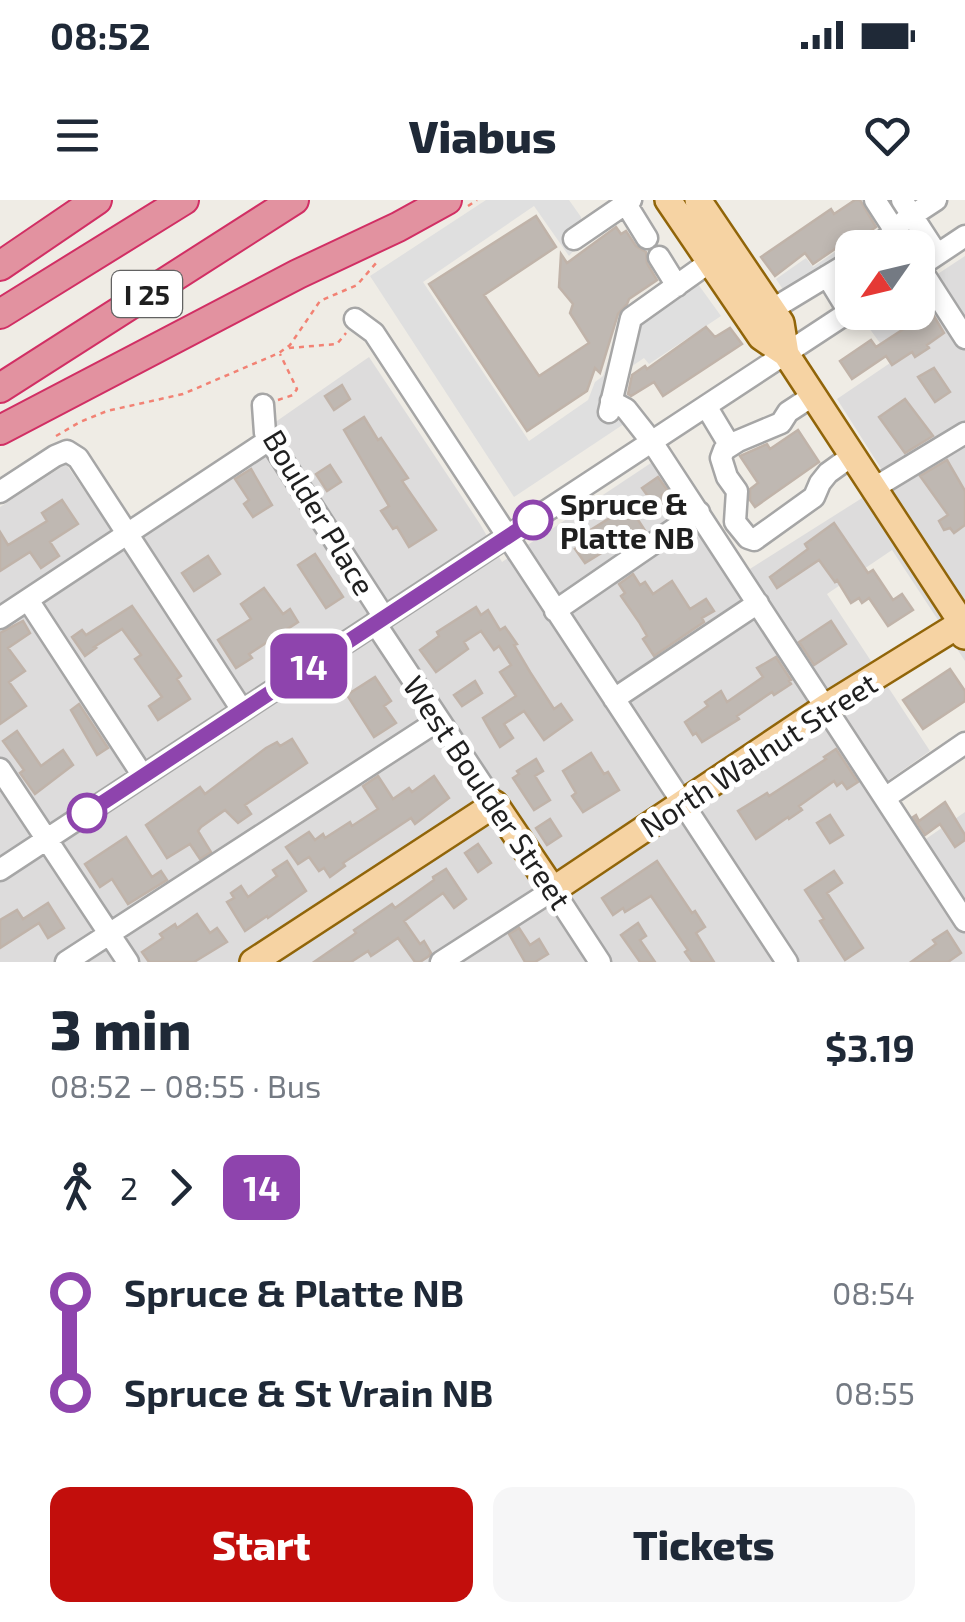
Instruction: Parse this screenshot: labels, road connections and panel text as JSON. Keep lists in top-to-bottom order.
{
  "streets": {
    "highway": ["I 25"],
    "main road": ["North Walnut Street", "West Boulder Street"],
    "street": ["Boulder Place"]
  },
  "crossings": [
    ["Boulder Place", "West Boulder Street"],
    ["North Walnut Street", "West Boulder Street"]
  ],
  "places": ["Spruce & Platte NB"],
  "lines": ["bus line 14"],
  "north": "bottom left",
  "page": {
    "status": "08:52",
    "header": "Viabus",
    "on_map": "14",
    "heading": ["3 min", "08:52 – 08:55 · Bus", "$3.19"],
    "legs": ["2", "14"],
    "list": [
      {
        "name": "Spruce & Platte NB",
        "value": "08:54"
      },
      {
        "name": "Spruce & St Vrain NB",
        "value": "08:55"
      }
    ],
    "buttons": ["Start", "Tickets"]
  }
}
